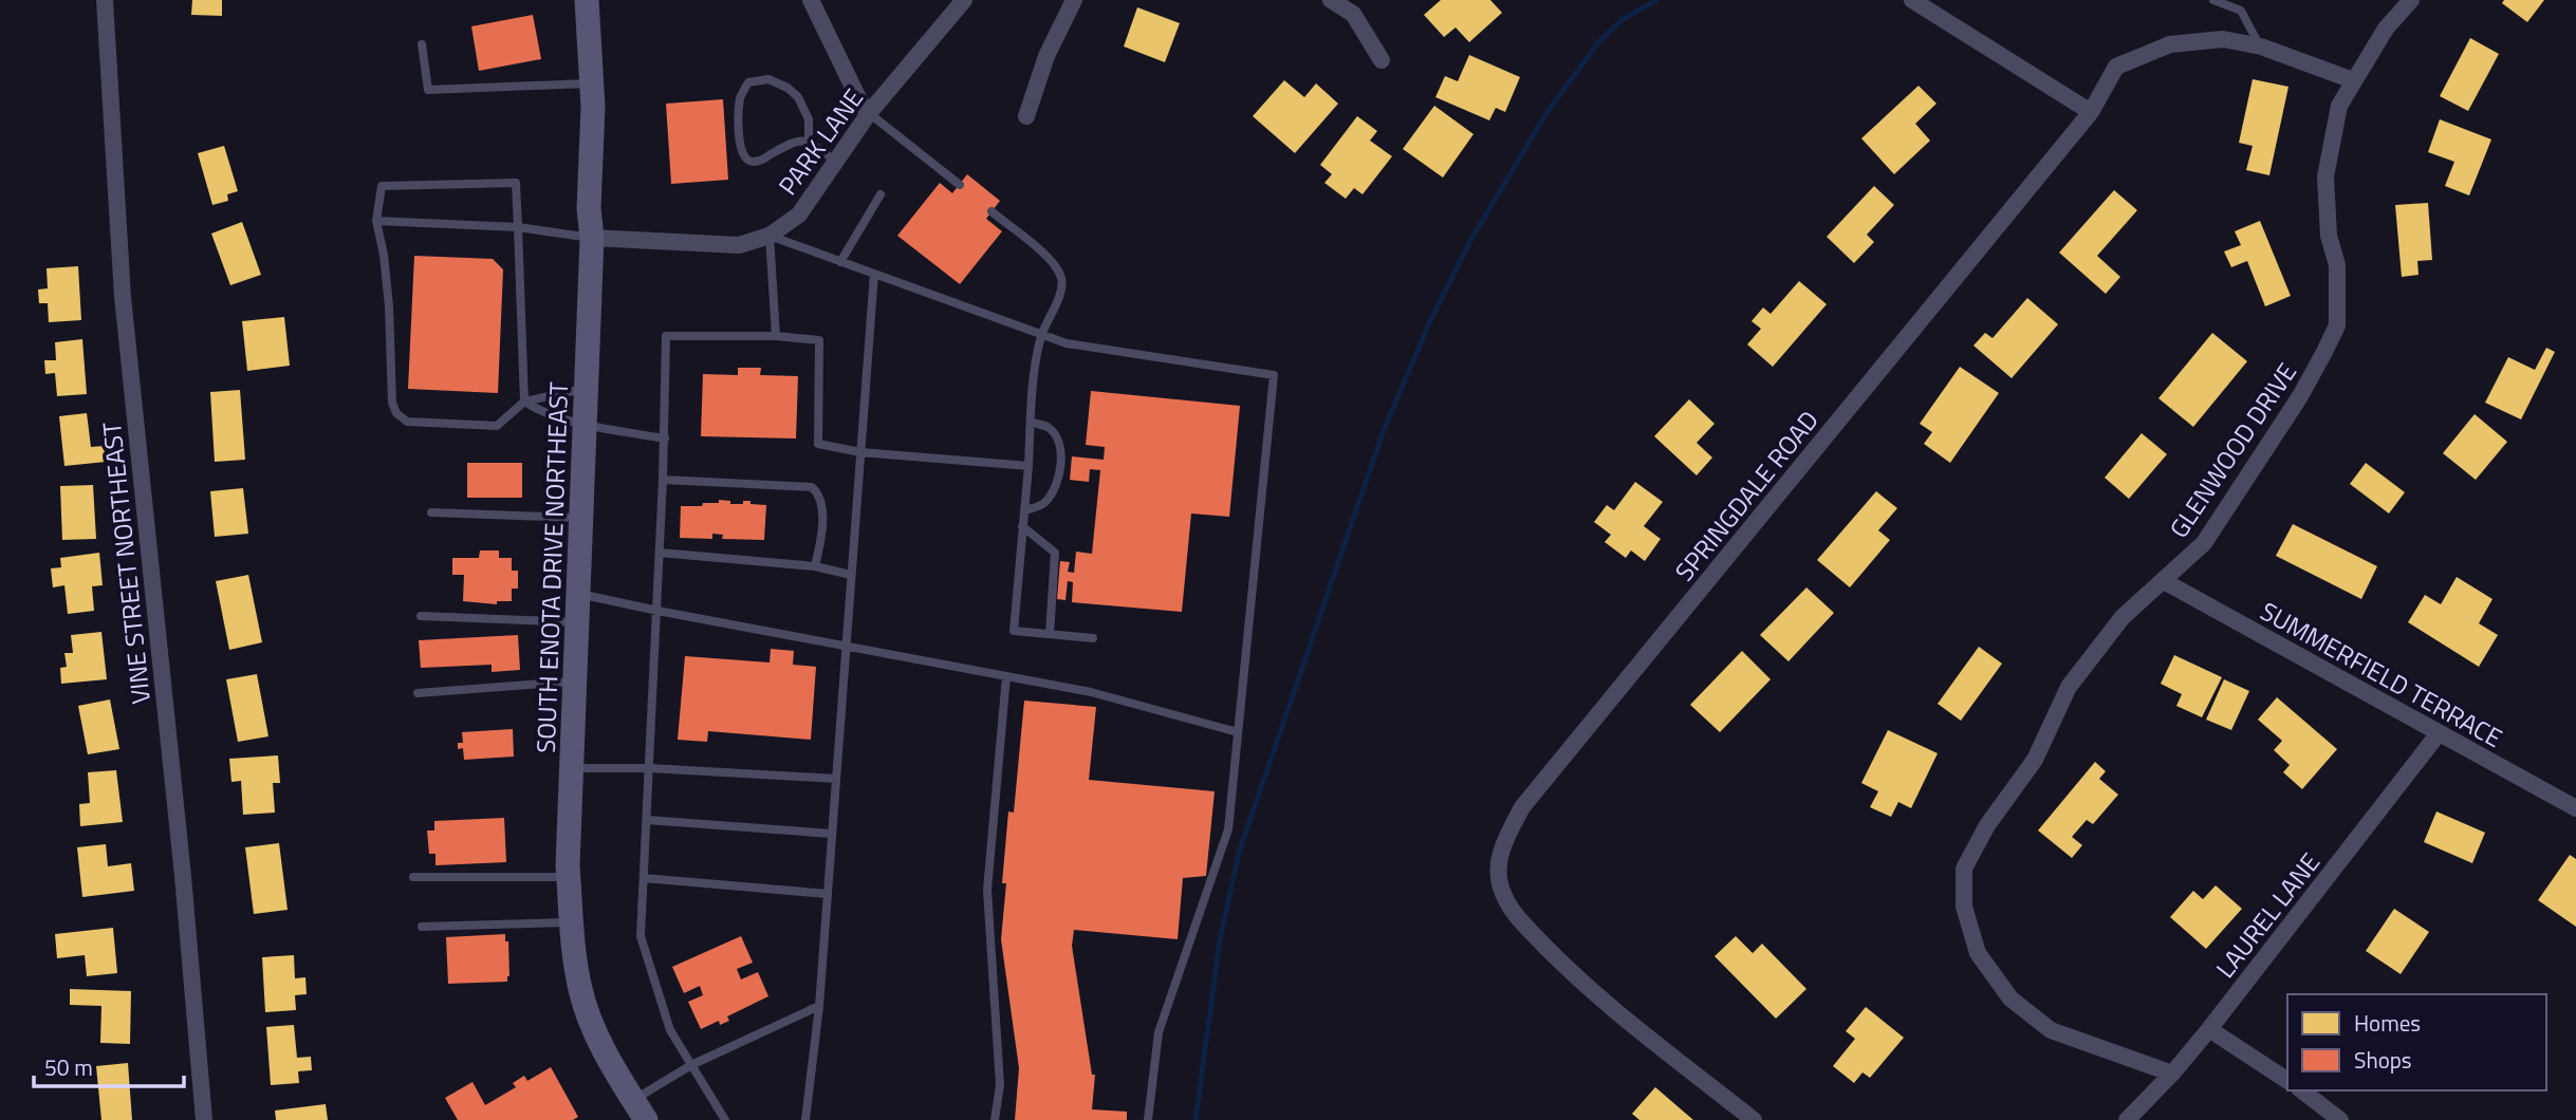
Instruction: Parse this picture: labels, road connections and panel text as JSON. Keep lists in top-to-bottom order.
{
  "streets": {
    "main road": ["SOUTH ENOTA DRIVE NORTHEAST"],
    "street": [
      "PARK LANE",
      "GLENWOOD DRIVE",
      "SPRINGDALE ROAD",
      "VINE STREET NORTHEAST",
      "SUMMERFIELD TERRACE",
      "LAUREL LANE"
    ]
  },
  "crossings": [
    ["PARK LANE", "SOUTH ENOTA DRIVE NORTHEAST"],
    ["GLENWOOD DRIVE", "SPRINGDALE ROAD"],
    ["GLENWOOD DRIVE", "SUMMERFIELD TERRACE"],
    ["GLENWOOD DRIVE", "LAUREL LANE"],
    ["SUMMERFIELD TERRACE", "LAUREL LANE"]
  ],
  "legend": ["Homes", "Shops"],
  "scale_bar": "50 m"
}
